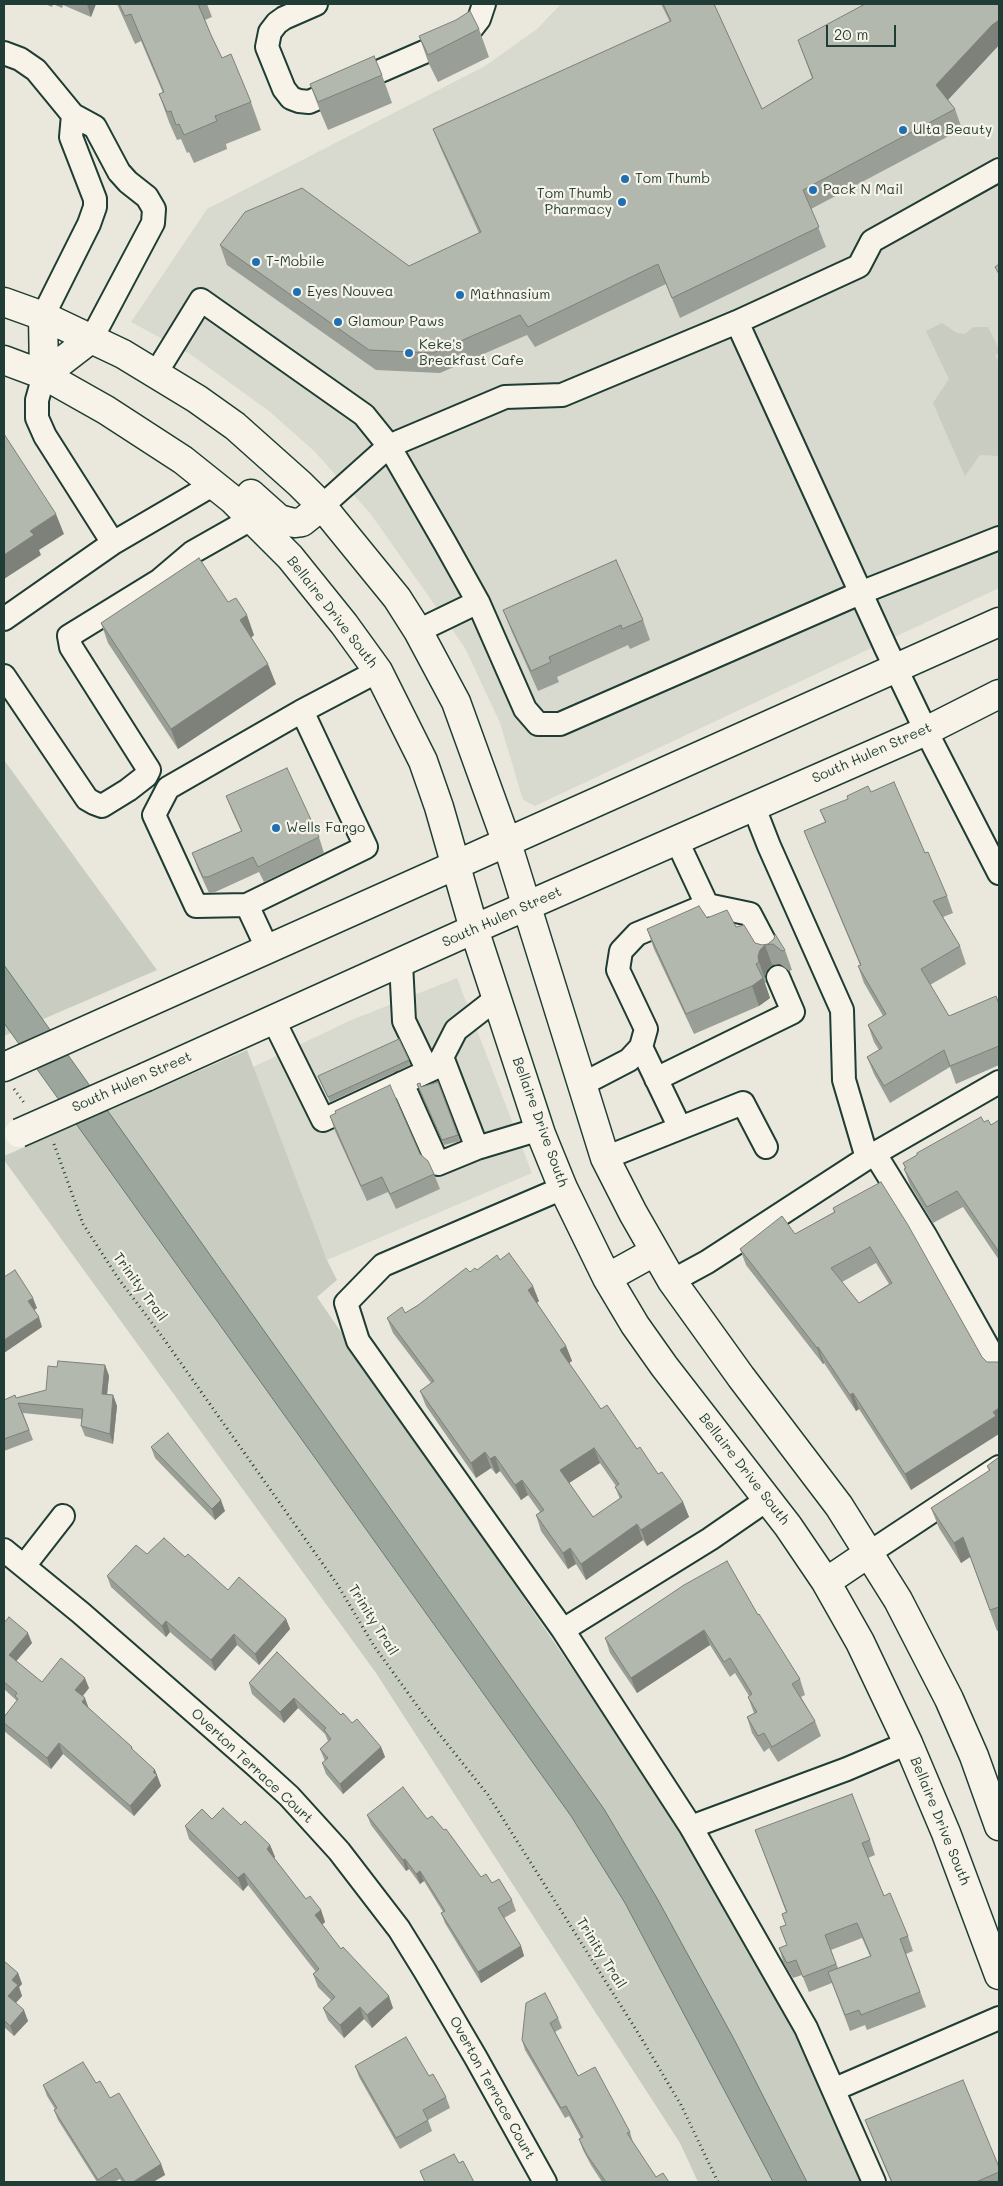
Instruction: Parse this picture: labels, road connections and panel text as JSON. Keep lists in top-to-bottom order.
{
  "streets": {
    "main road": ["Bellaire Drive South", "South Hulen Street"],
    "street": ["Overton Terrace Court"],
    "path": ["Trinity Trail"]
  },
  "crossings": [
    ["Bellaire Drive South", "South Hulen Street"]
  ],
  "places": [
    "Ulta Beauty",
    "Tom Thumb",
    "Pack N Mail",
    "Tom Thumb Pharmacy",
    "T-Mobile",
    "Eyes Nouvea",
    "Mathnasium",
    "Glamour Paws",
    "Keke's Breakfast Cafe",
    "Wells Fargo"
  ],
  "scale_bar": "20 m"
}
